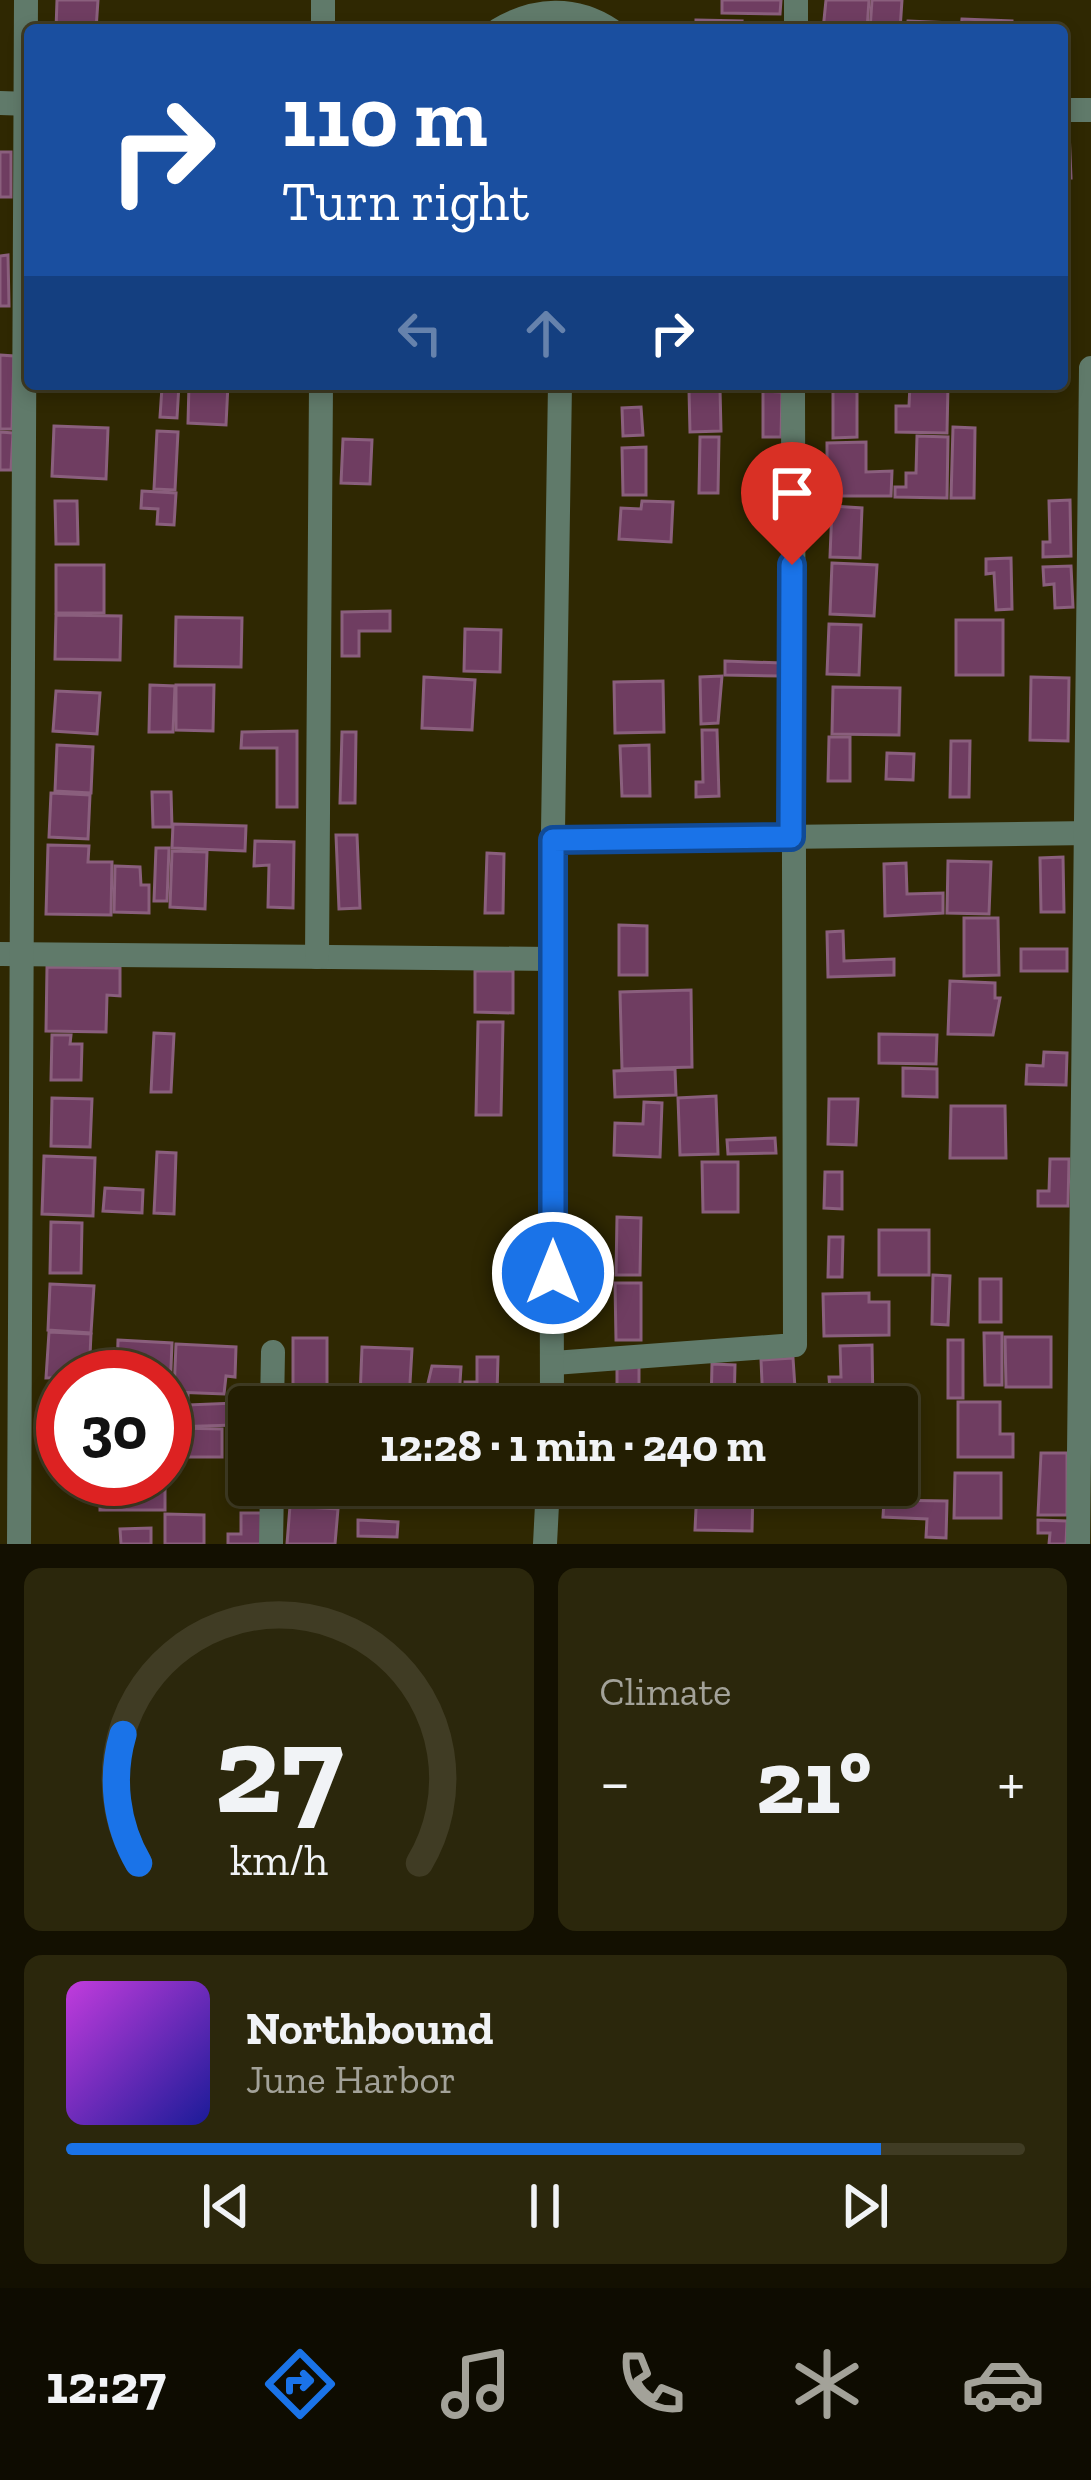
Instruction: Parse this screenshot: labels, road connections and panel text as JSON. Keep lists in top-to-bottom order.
{
  "page": {
    "turn": ["110 m", "Turn right"],
    "limit": "30",
    "trip": "12:28 · 1 min · 240 m",
    "tile": "Climate",
    "heat": ["−", "21°", "+"],
    "song": ["Northbound", "June Harbor"],
    "tabs": "12:27",
    "gauge": ["27", "km/h"]
  }
}
